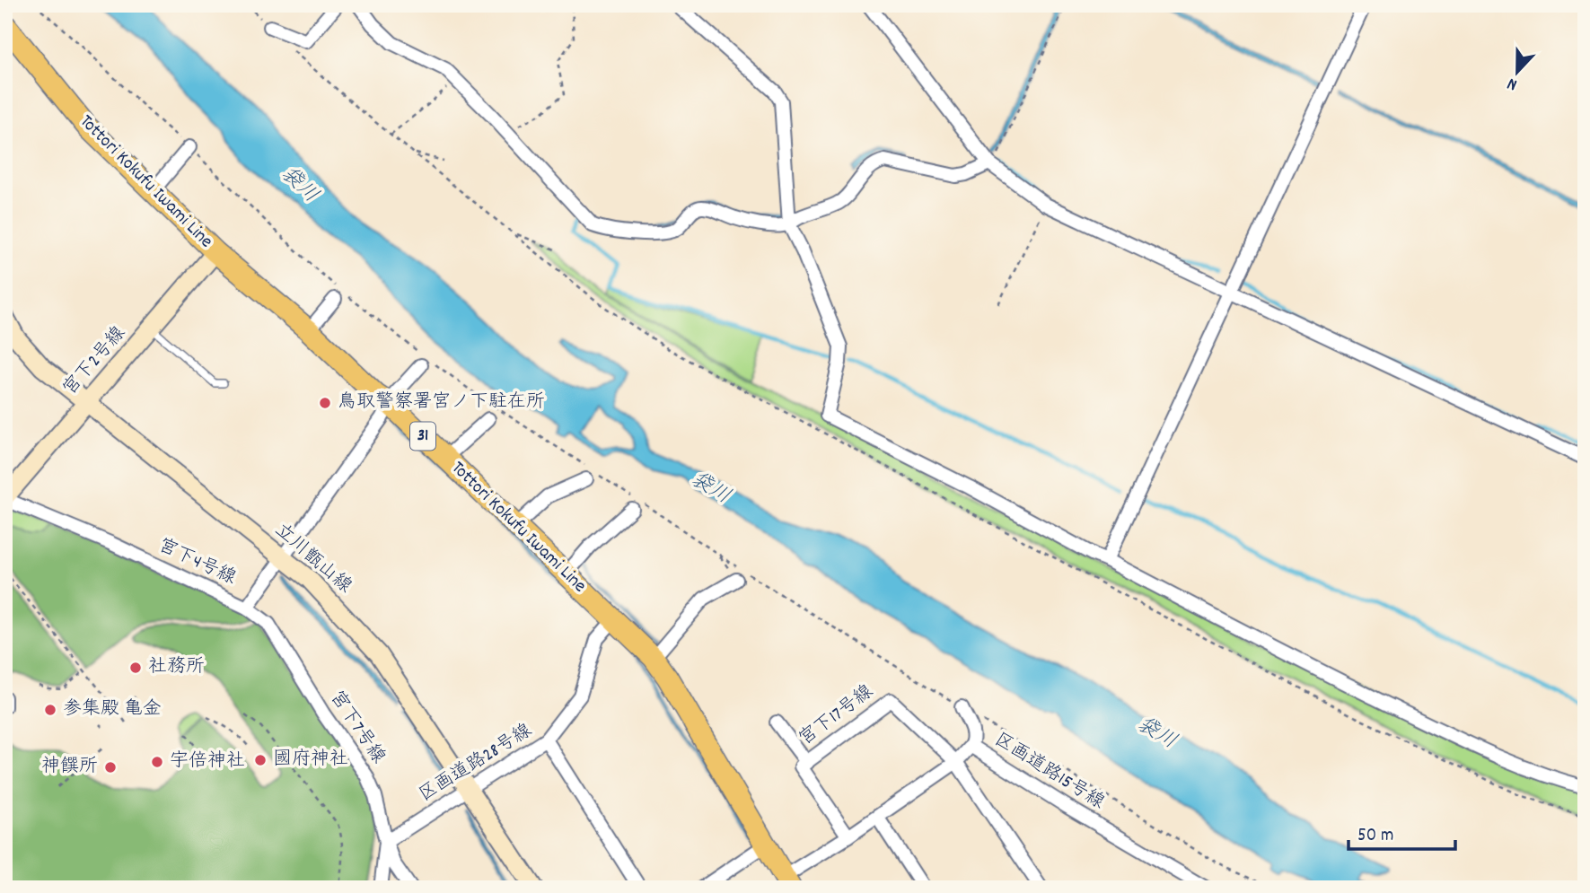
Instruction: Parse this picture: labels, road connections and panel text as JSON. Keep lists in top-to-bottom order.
{
  "streets": {
    "main road": ["Tottori Kokufu Iwami Line", "31"],
    "street": [
      "宮下2号線",
      "立川甑山線",
      "宮下4号線",
      "宮下17号線",
      "宮下7号線",
      "区画道路28号線",
      "区画道路15号線"
    ]
  },
  "crossings": [
    ["Tottori Kokufu Iwami Line", "宮下2号線"],
    ["Tottori Kokufu Iwami Line", "宮下4号線"],
    ["Tottori Kokufu Iwami Line", "区画道路15号線"],
    ["宮下2号線", "立川甑山線"],
    ["宮下2号線", "宮下4号線"],
    ["立川甑山線", "宮下4号線"],
    ["立川甑山線", "区画道路28号線"],
    ["宮下4号線", "宮下7号線"],
    ["宮下17号線", "区画道路15号線"],
    ["宮下7号線", "区画道路28号線"]
  ],
  "water": ["袋川"],
  "places": [
    "鳥取警察署宮ノ下駐在所",
    "社務所",
    "参集殿 亀金",
    "國府神社",
    "宇倍神社",
    "神饌所"
  ],
  "scale_bar": "50 m",
  "north": "bottom"
}
